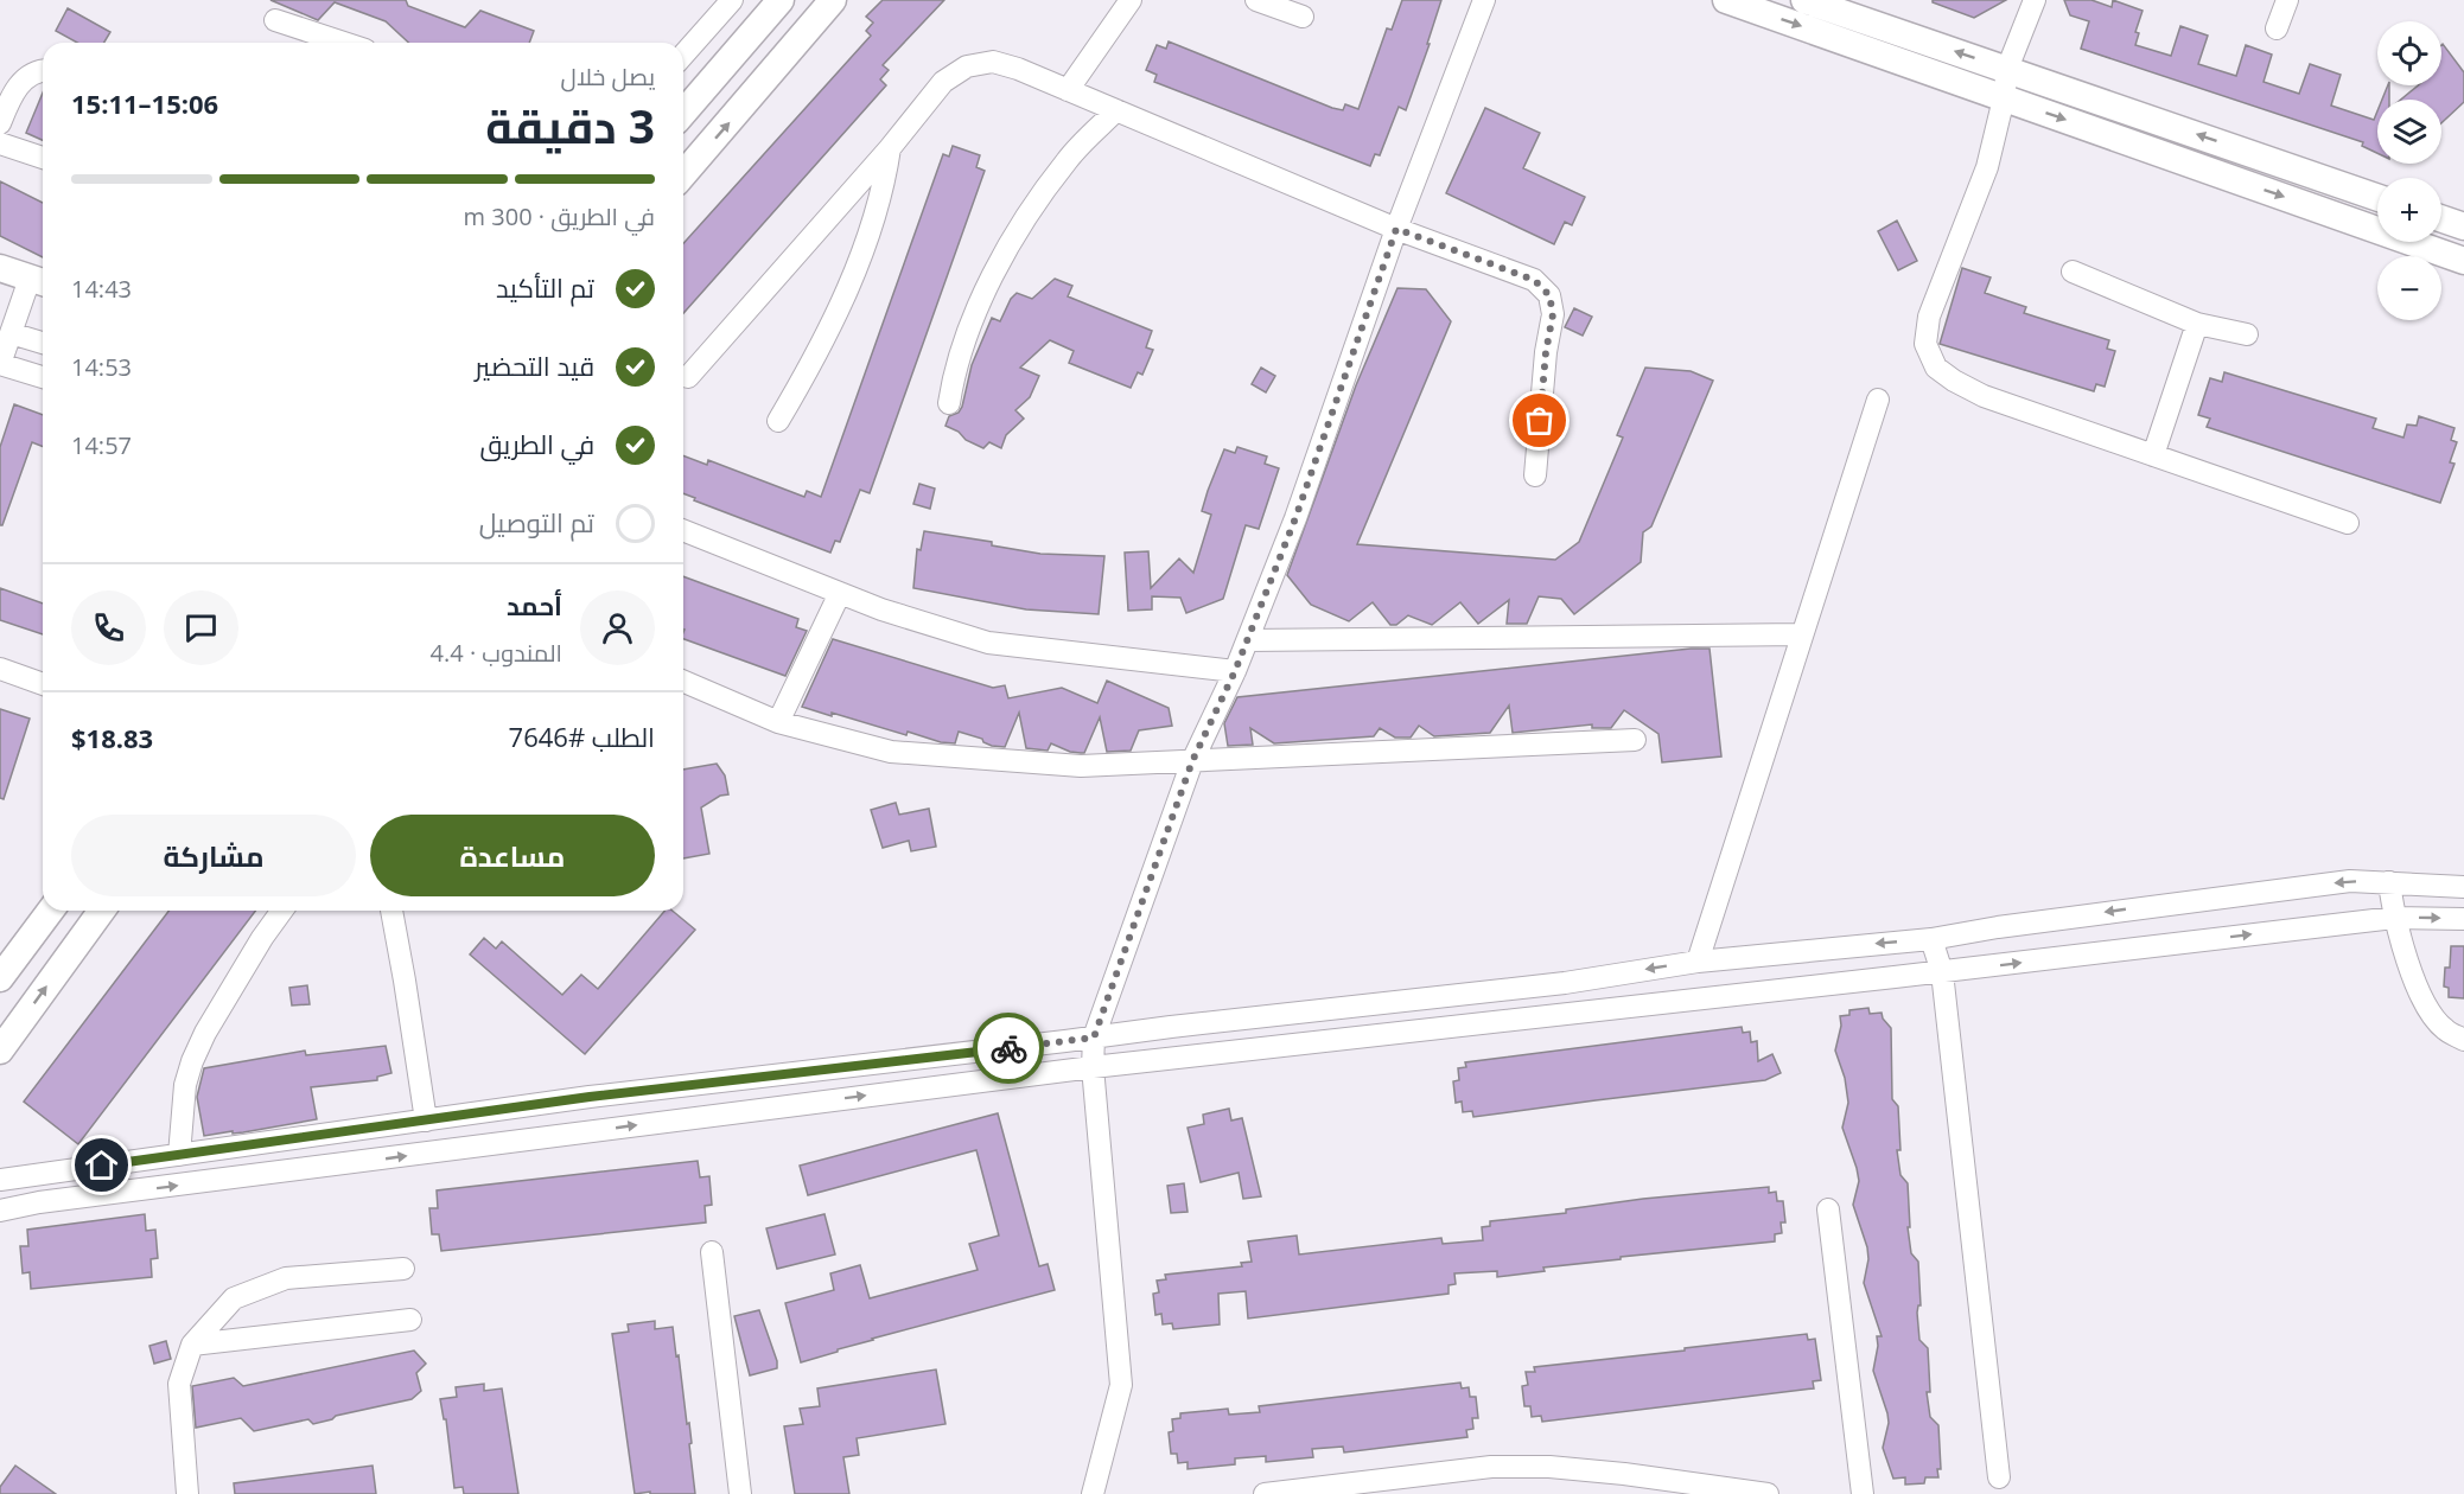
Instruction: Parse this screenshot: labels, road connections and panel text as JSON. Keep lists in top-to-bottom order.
{
  "page": {
    "map_buttons": ["+", "−"],
    "heading": ["3 دقيقة", "يصل خلال", "15:06–15:11"],
    "panel": [
      "أحمد",
      "المندوب · 4.4",
      "الطلب #7646",
      "$18.83"
    ],
    "bar": "في الطريق · 300 m",
    "list": [
      ["تم التأكيد", "14:43"],
      ["قيد التحضير", "14:53"],
      ["في الطريق", "14:57"],
      "تم التوصيل"
    ],
    "buttons": ["مساعدة", "مشاركة"]
  }
}
